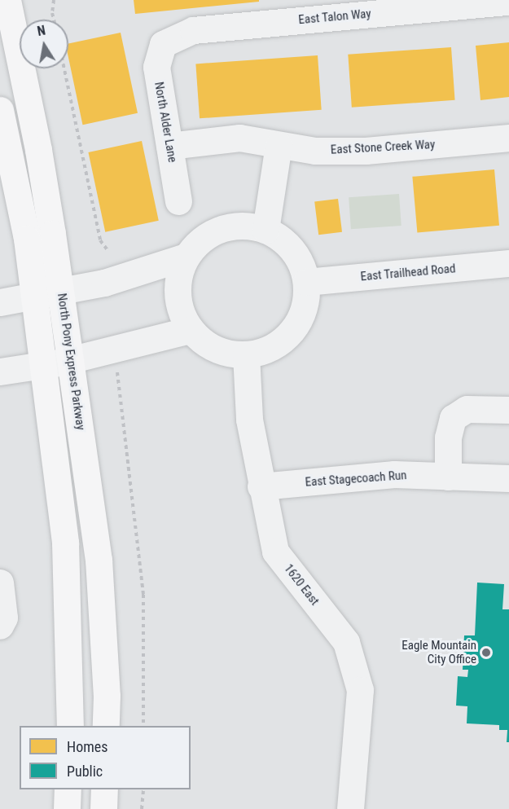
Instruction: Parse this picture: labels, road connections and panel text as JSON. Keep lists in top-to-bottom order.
{
  "streets": {
    "main road": ["North Pony Express Parkway"],
    "street": [
      "East Talon Way",
      "North Alder Lane",
      "East Stone Creek Way",
      "East Trailhead Road",
      "East Stagecoach Run",
      "1620 East"
    ]
  },
  "crossings": [
    ["East Talon Way", "North Alder Lane"],
    ["North Alder Lane", "East Stone Creek Way"],
    ["East Trailhead Road", "1620 East"],
    ["East Stagecoach Run", "1620 East"]
  ],
  "places": ["Eagle Mountain City Office"],
  "legend": ["Homes", "Public"],
  "north": "top"
}
